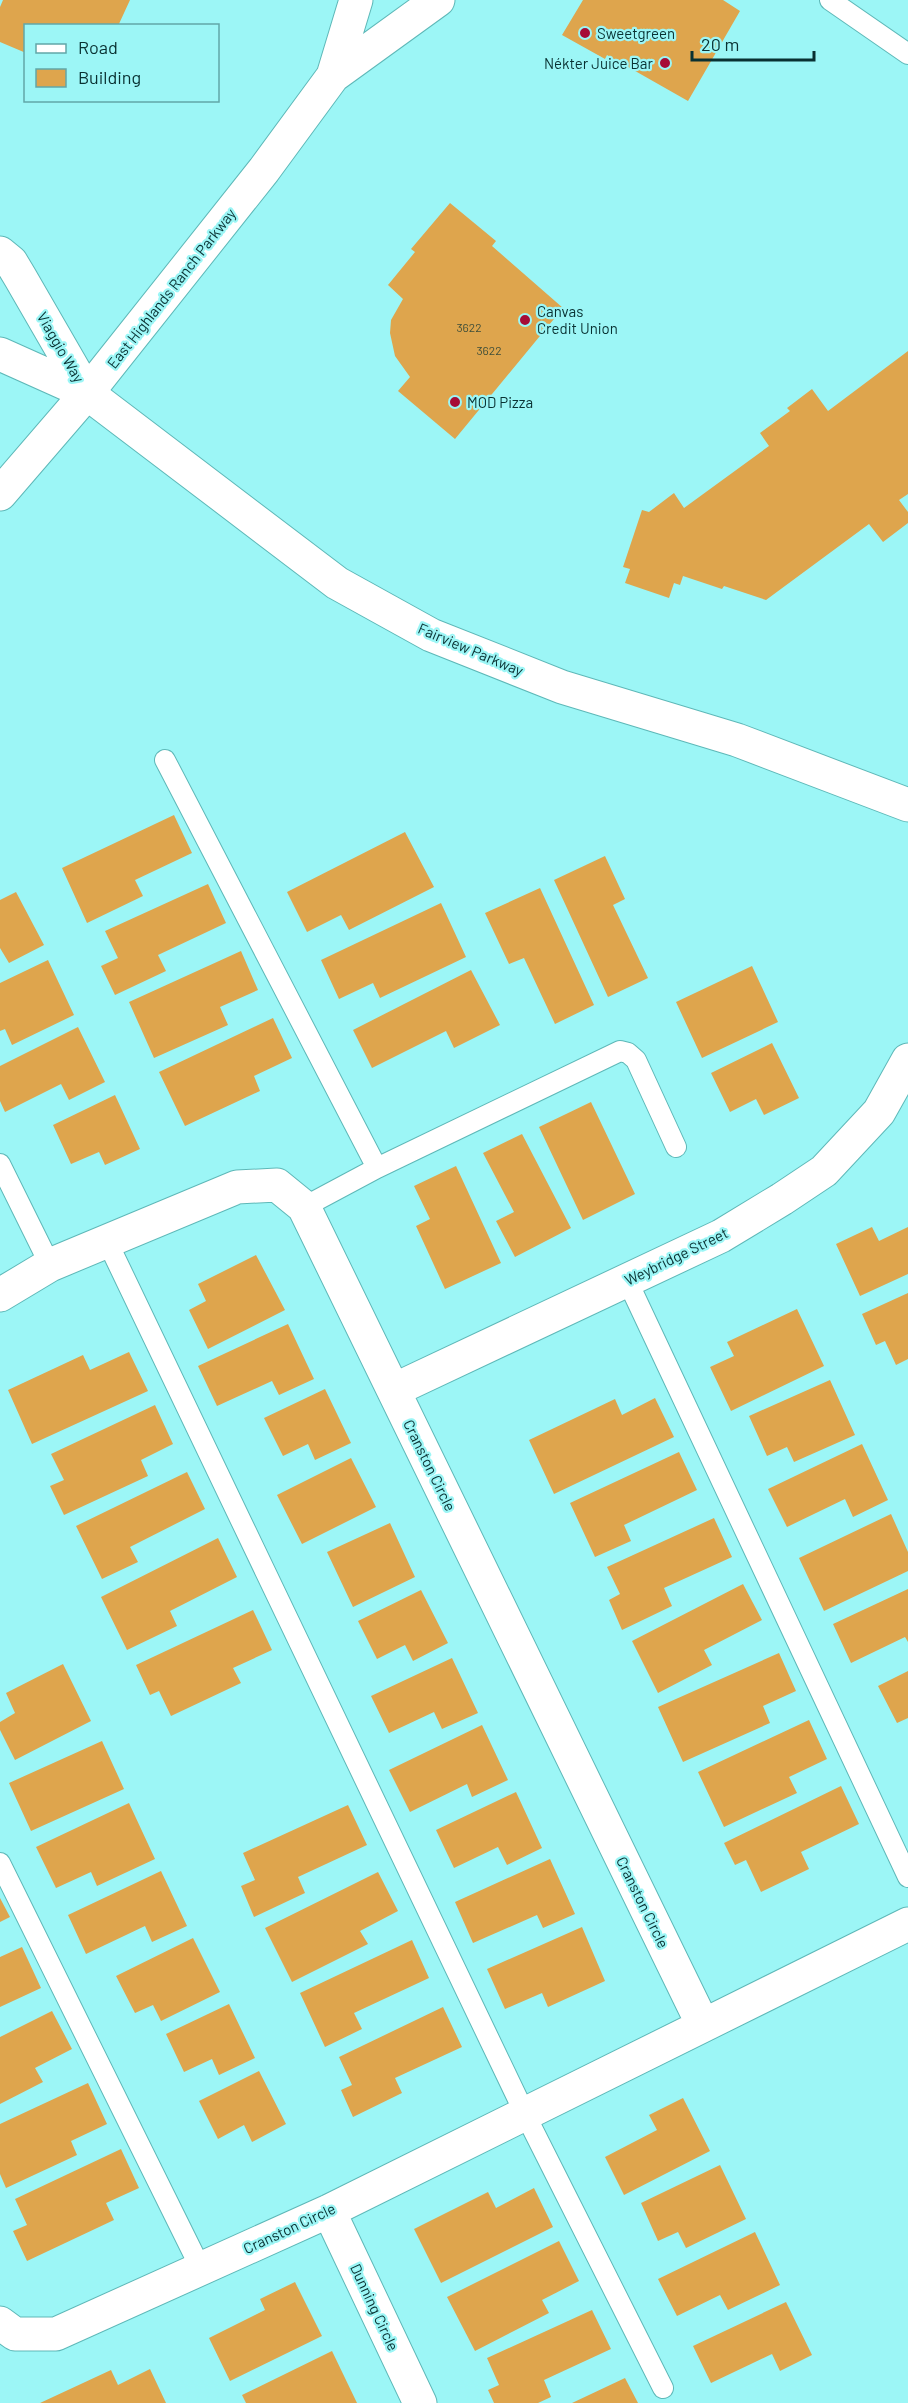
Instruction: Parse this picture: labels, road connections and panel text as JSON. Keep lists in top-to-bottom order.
{
  "streets": {
    "street": [
      "East Highlands Ranch Parkway",
      "Viaggio Way",
      "Fairview Parkway",
      "Weybridge Street",
      "Cranston Circle",
      "Dunning Circle"
    ]
  },
  "crossings": [
    ["East Highlands Ranch Parkway", "Viaggio Way"],
    ["East Highlands Ranch Parkway", "Fairview Parkway"],
    ["Viaggio Way", "Fairview Parkway"],
    ["Weybridge Street", "Cranston Circle"],
    ["Cranston Circle", "Dunning Circle"]
  ],
  "places": [
    "Sweetgreen",
    "Nékter Juice Bar",
    "Canvas Credit Union",
    "MOD Pizza"
  ],
  "house_numbers": ["3622", "3622"],
  "legend": ["Road", "Building"],
  "scale_bar": "20 m"
}
